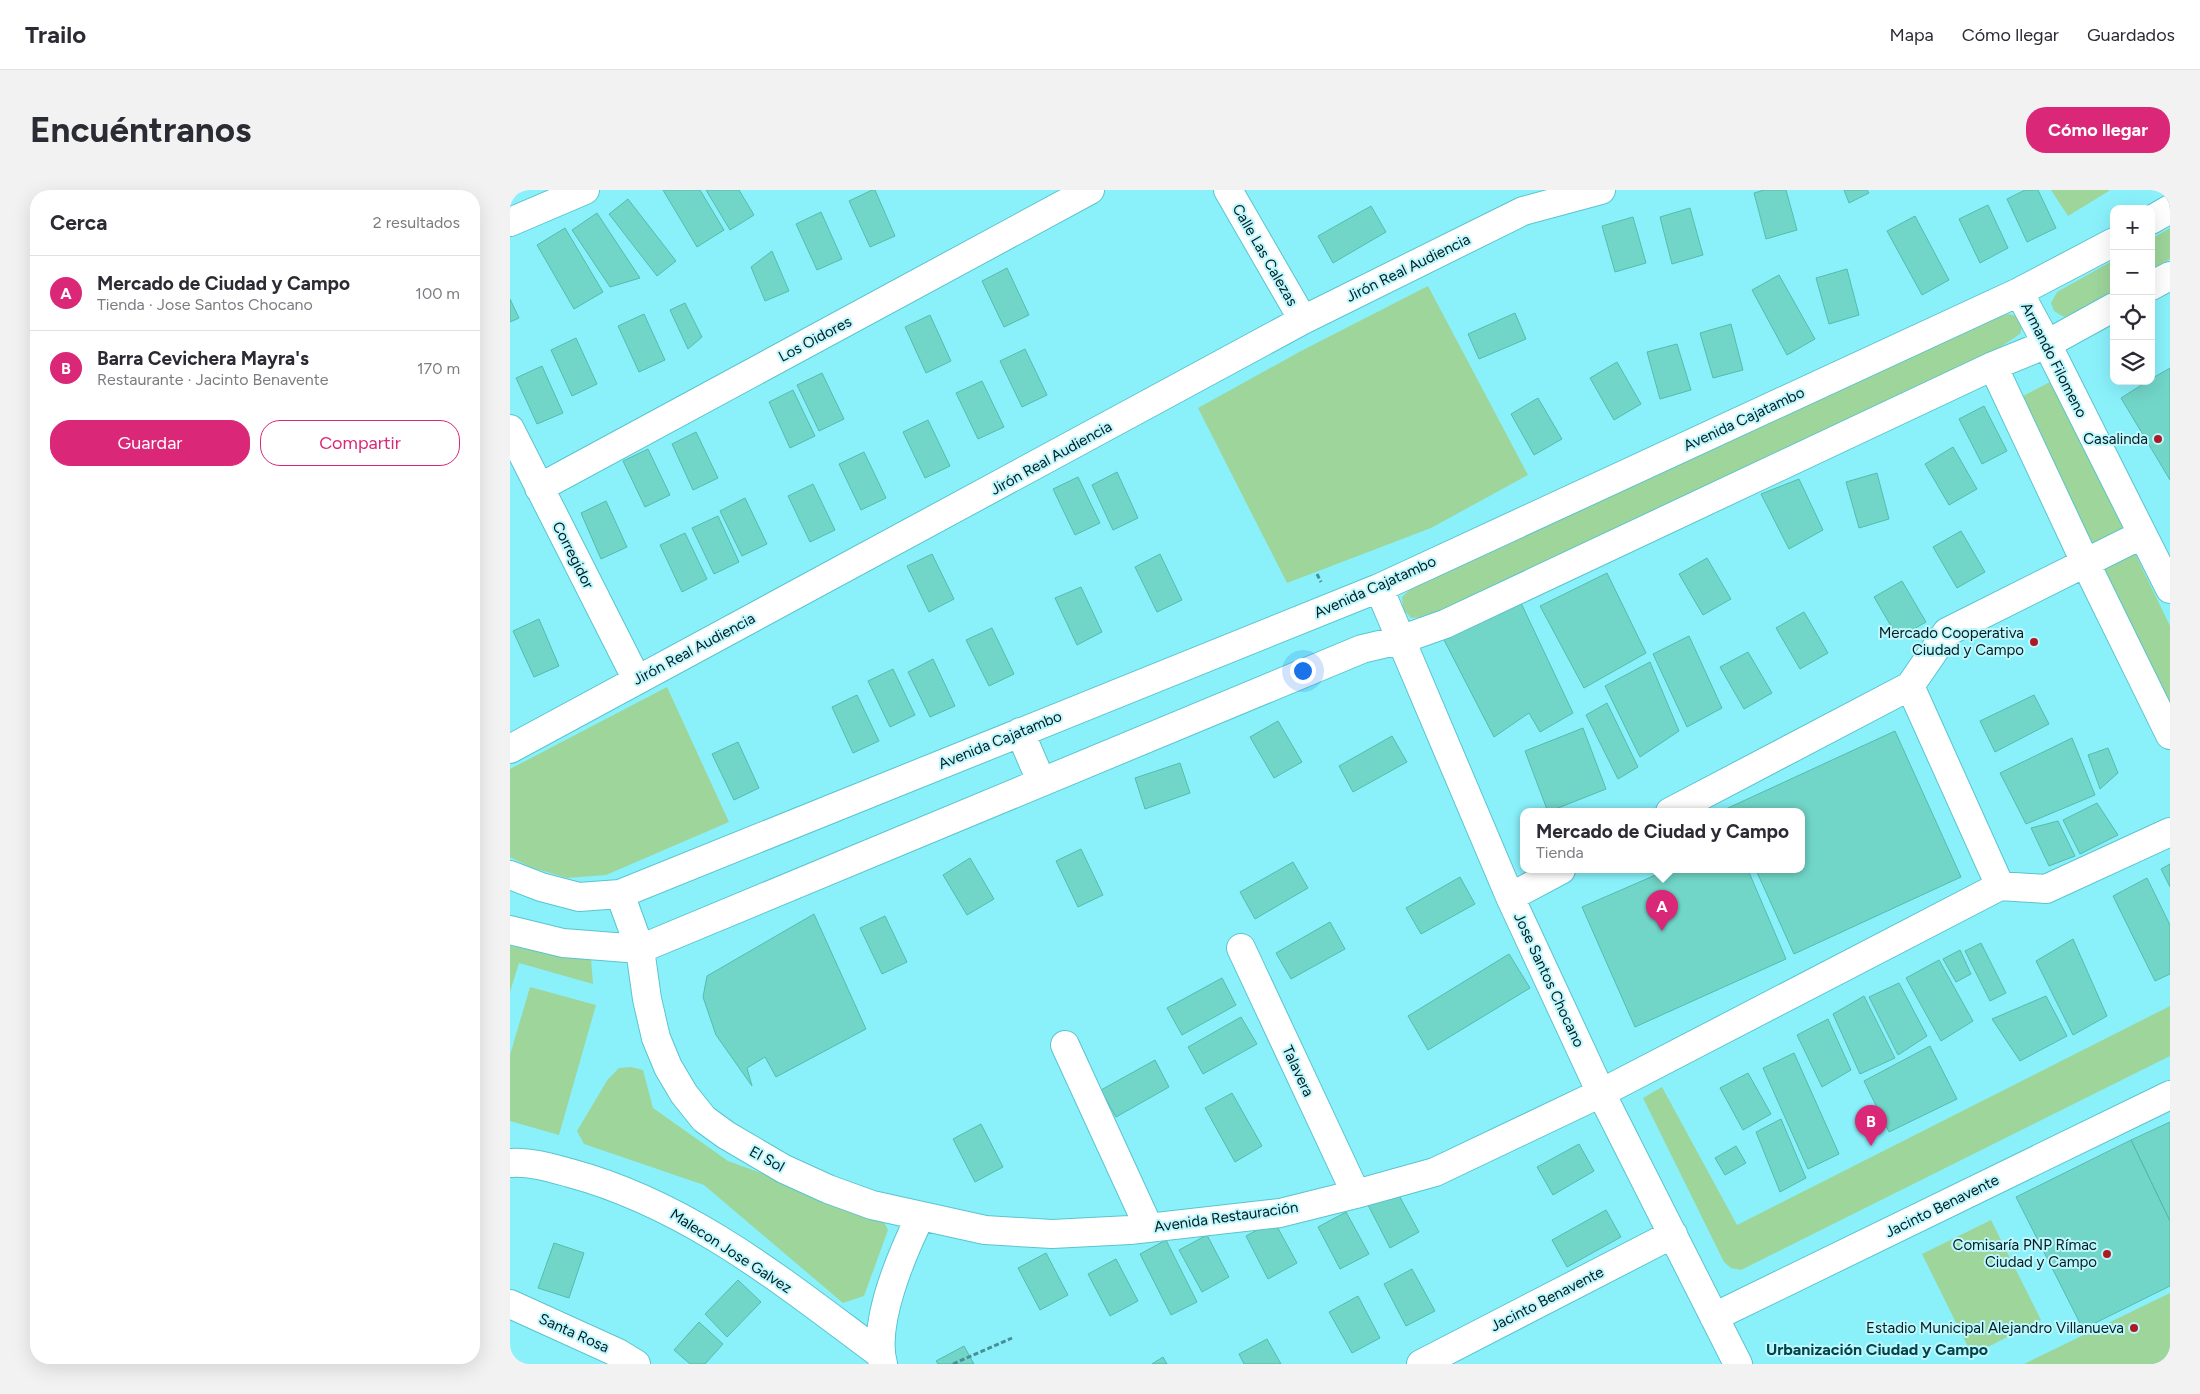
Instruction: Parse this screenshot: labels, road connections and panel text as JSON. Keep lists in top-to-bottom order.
{
  "streets": {
    "street": [
      "Calle Las Calezas",
      "Jirón Real Audiencia",
      "Los Oidores",
      "Armando Filomeno",
      "Avenida Cajatambo",
      "Corregidor",
      "Jose Santos Chocano",
      "Talavera",
      "El Sol",
      "Jacinto Benavente",
      "Avenida Restauración",
      "Malecon Jose Galvez",
      "Santa Rosa"
    ]
  },
  "crossings": [
    ["Calle Las Calezas", "Jirón Real Audiencia"],
    ["Jirón Real Audiencia", "Corregidor"],
    ["Los Oidores", "Corregidor"],
    ["Armando Filomeno", "Avenida Cajatambo"],
    ["Avenida Cajatambo", "Jose Santos Chocano"],
    ["Avenida Cajatambo", "El Sol"],
    ["Jose Santos Chocano", "Jacinto Benavente"],
    ["Jose Santos Chocano", "Avenida Restauración"],
    ["Talavera", "Avenida Restauración"],
    ["El Sol", "Avenida Restauración"]
  ],
  "districts": ["Urbanización Ciudad y Campo"],
  "places": [
    "Casalinda",
    "Mercado Cooperativa Ciudad y Campo",
    "Comisaría PNP Rímac Ciudad y Campo",
    "Estadio Municipal Alejandro Villanueva"
  ],
  "page": {
    "header": "Trailo",
    "nav": ["Mapa", "Cómo llegar", "Guardados"],
    "buttons": [
      "Cómo llegar",
      ["Guardar", "Compartir"]
    ],
    "title": "Encuéntranos",
    "heading": ["Cerca", "2 resultados"],
    "map_buttons": ["+", "−"],
    "list": [
      {
        "mark": "A",
        "name": "Mercado de Ciudad y Campo",
        "note": "Tienda · Jose Santos Chocano",
        "value": "100 m"
      },
      {
        "mark": "B",
        "name": "Barra Cevichera Mayra's",
        "note": "Restaurante · Jacinto Benavente",
        "value": "170 m"
      }
    ],
    "popup": ["Mercado de Ciudad y Campo", "Tienda"],
    "pins": ["A", "B"]
  }
}
